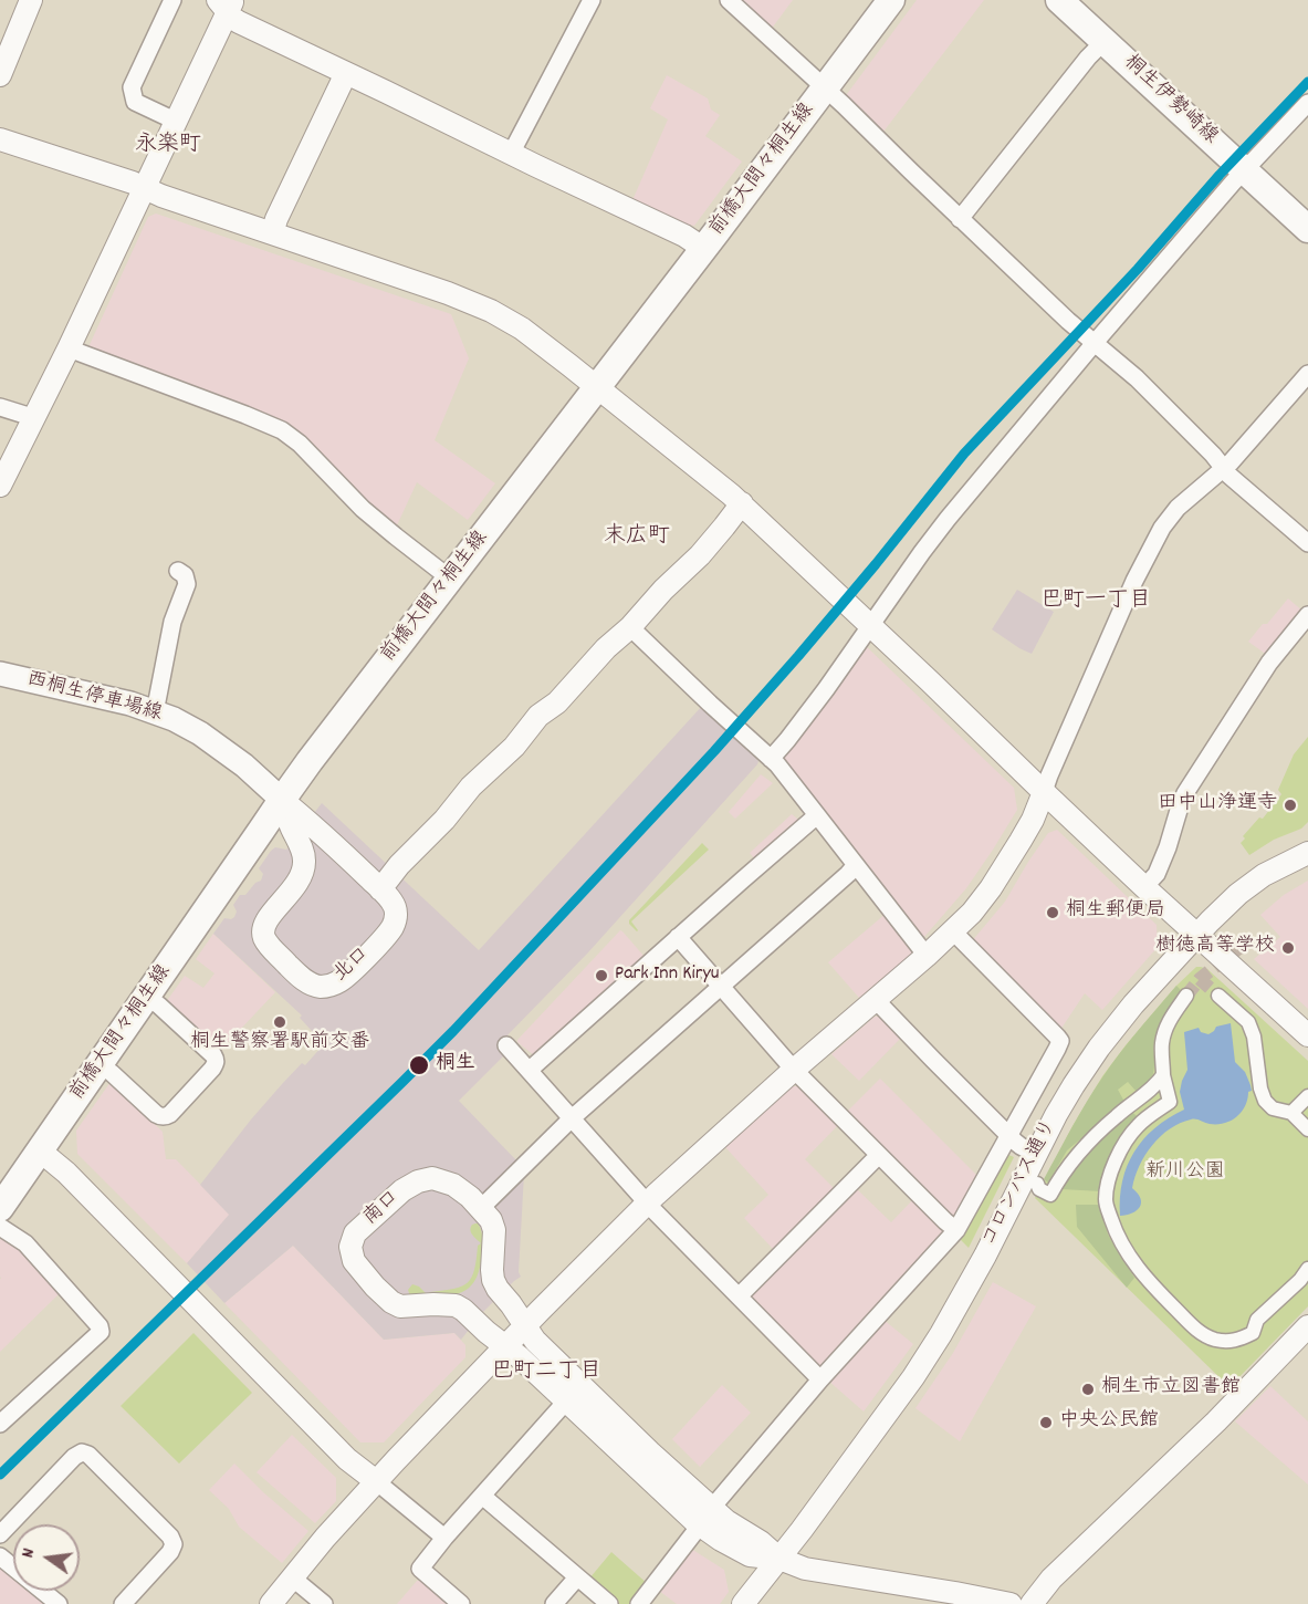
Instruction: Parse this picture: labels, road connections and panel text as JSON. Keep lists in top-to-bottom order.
{
  "streets": {
    "main road": ["桐生伊勢崎線", "前橋大間々桐生線", "西桐生停車場線"],
    "street": ["北口", "コロンバス通り", "南口"]
  },
  "crossings": [
    ["前橋大間々桐生線", "西桐生停車場線"],
    ["前橋大間々桐生線", "北口"],
    ["西桐生停車場線", "北口"]
  ],
  "districts": [
    "永楽町",
    "末広町",
    "巴町一丁目",
    "巴町二丁目"
  ],
  "parks": ["新川公園"],
  "places": [
    "田中山浄運寺",
    "桐生郵便局",
    "樹徳高等学校",
    "Park Inn Kiryu",
    "桐生警察署駅前交番",
    "桐生",
    "桐生市立図書館",
    "中央公民館"
  ],
  "north": "left"
}
